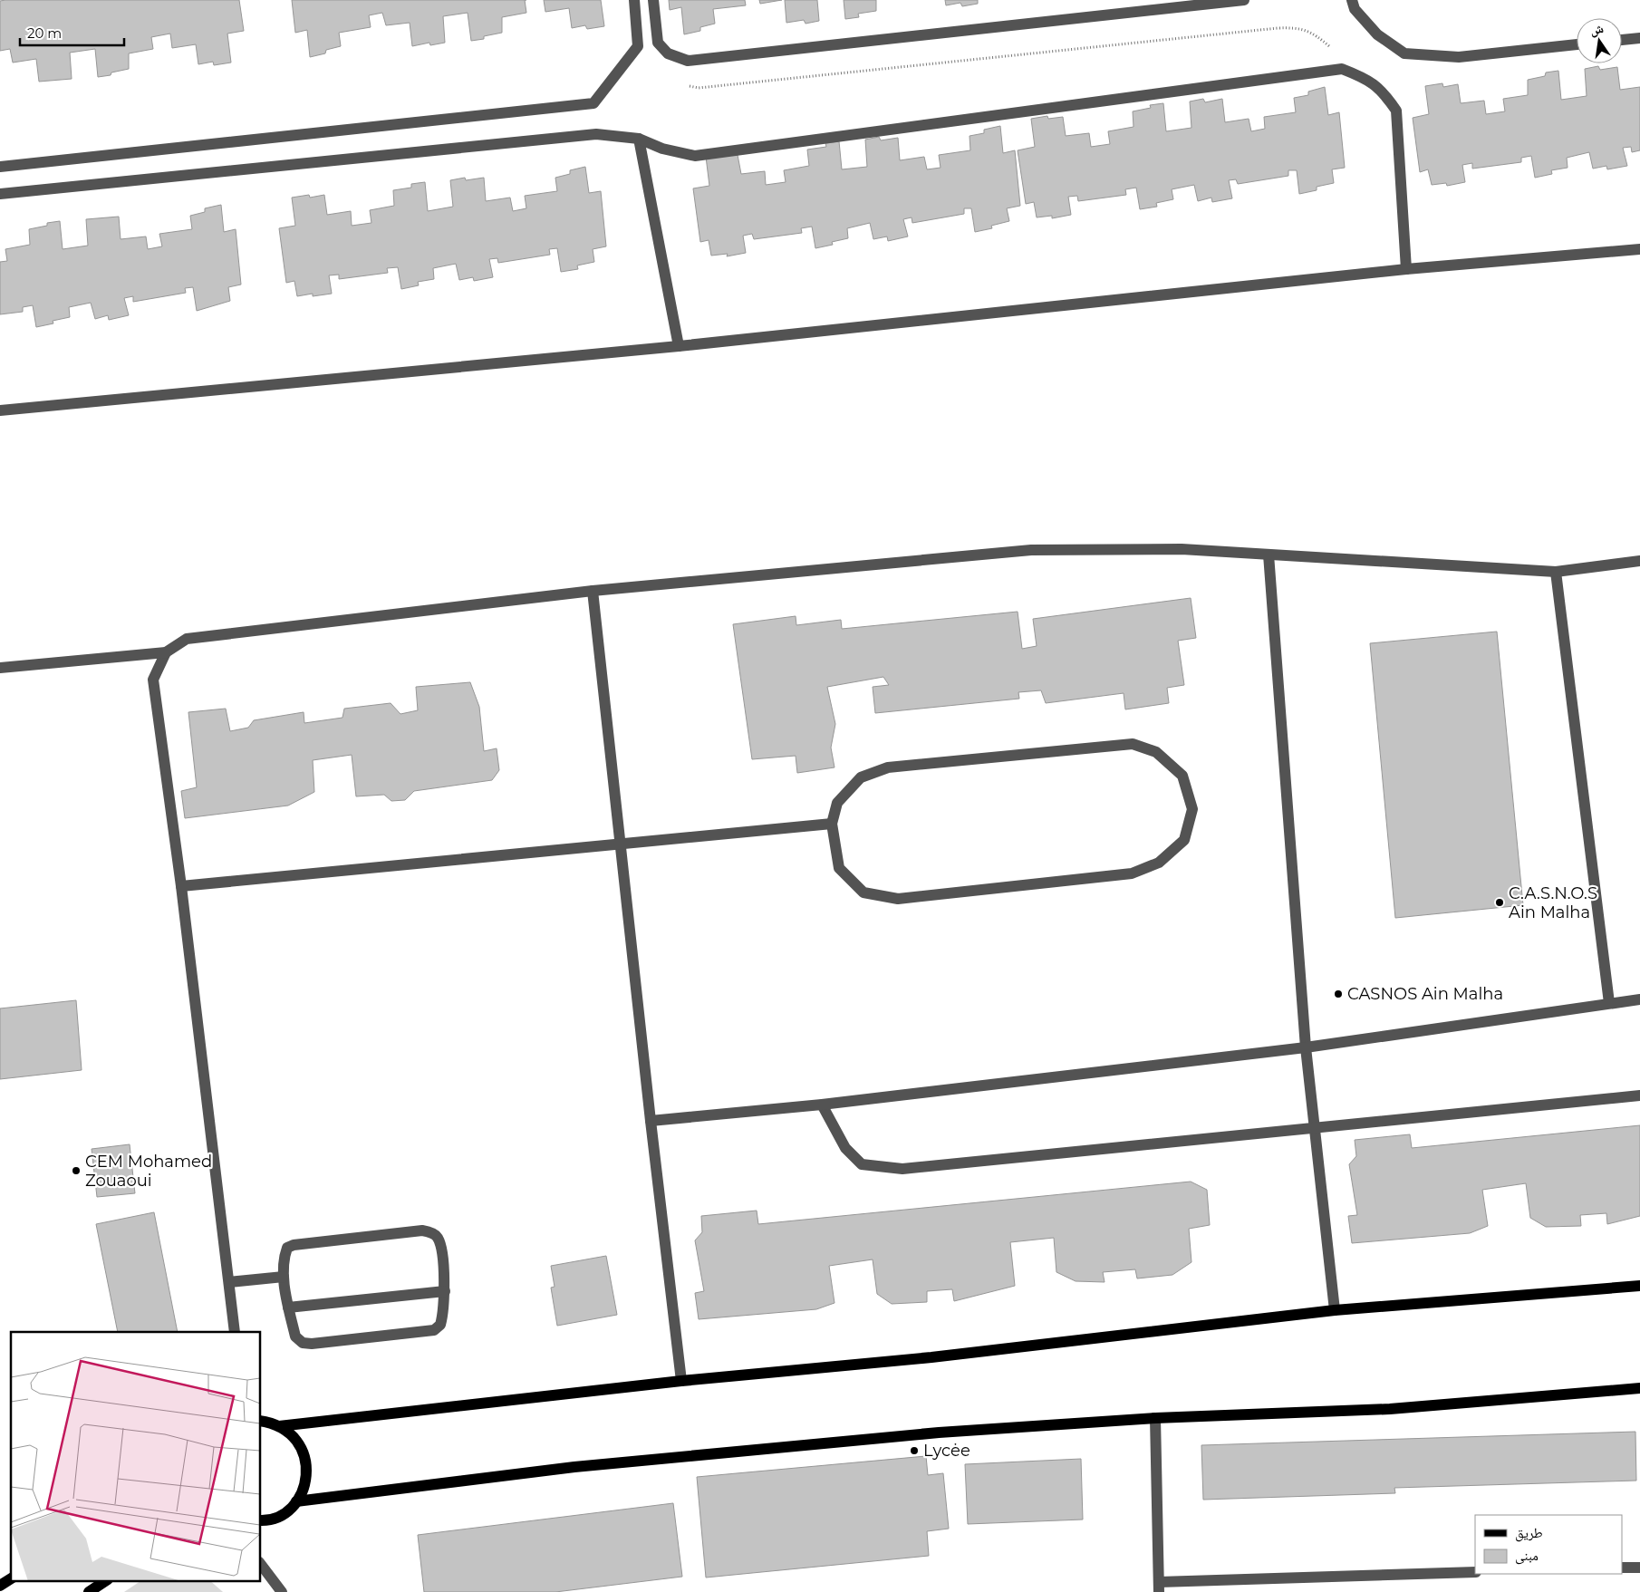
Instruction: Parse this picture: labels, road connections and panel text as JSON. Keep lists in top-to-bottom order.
{
  "places": [
    "C.A.S.N.O.S Ain Malha",
    "CASNOS Ain Malha",
    "CEM Mohamed Zouaoui",
    "Lycėe"
  ],
  "legend": ["طريق", "مبنى"],
  "scale_bar": "20 m",
  "north": "top"
}
